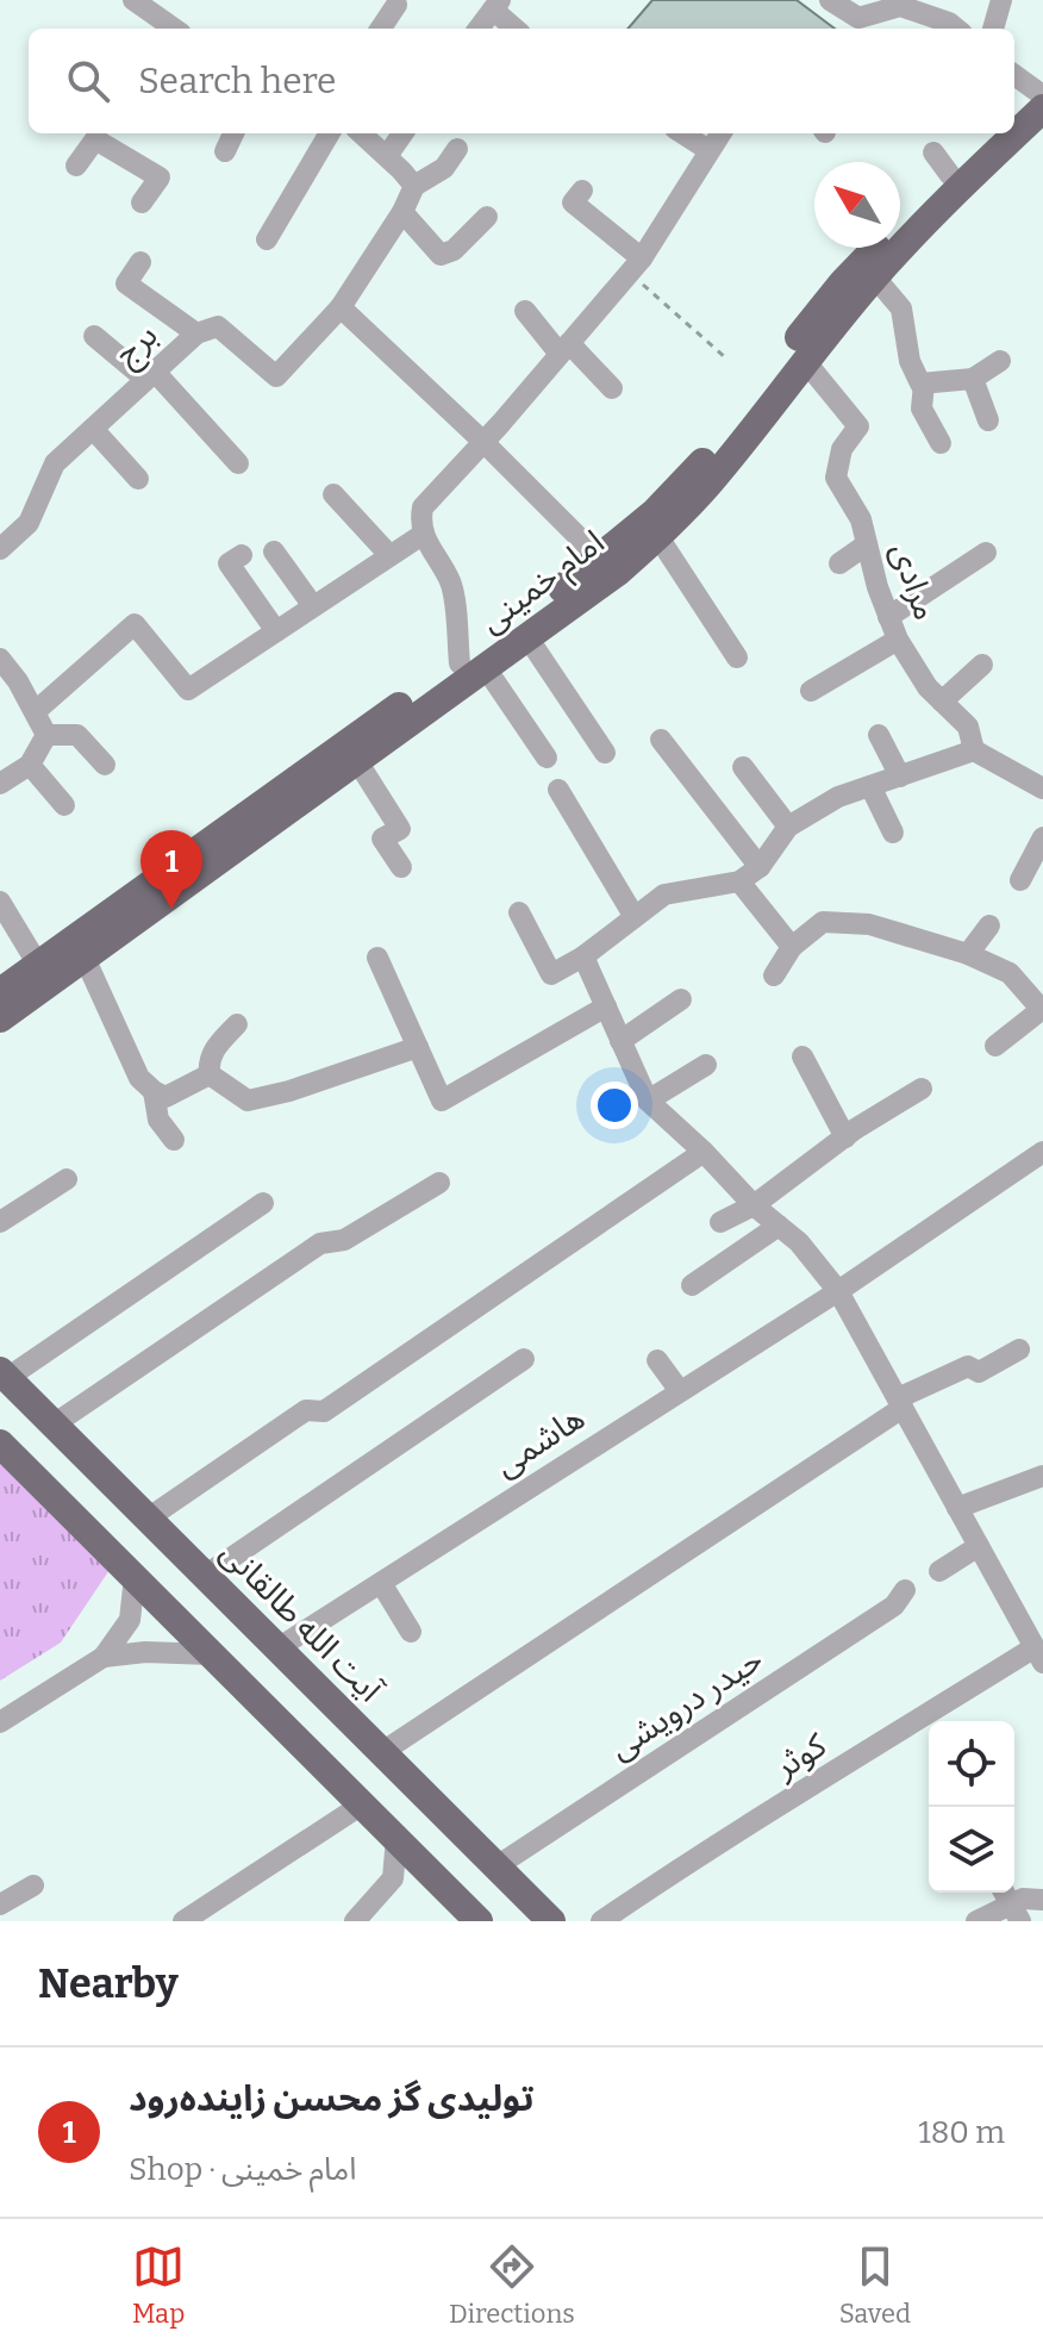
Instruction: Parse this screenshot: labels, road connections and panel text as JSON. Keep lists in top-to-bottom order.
{
  "streets": {
    "main road": ["امام خمینی", "آیت الله طالقانی"],
    "street": [
      "برج",
      "مرادی",
      "هاشمی",
      "حیدر درویشی",
      "کوثر"
    ]
  },
  "crossings": [
    ["امام خمینی", "مرادی"],
    ["هاشمی", "آیت الله طالقانی"],
    ["آیت الله طالقانی", "حیدر درویشی"]
  ],
  "north": "top left",
  "page": {
    "search": "Search here",
    "pins": "1",
    "heading": "Nearby",
    "list": [
      {
        "mark": "1",
        "name": "تولیدی گز محسن زاینده‌رود",
        "note": "Shop · امام خمینی",
        "value": "180 m"
      }
    ],
    "nav": ["Map", "Directions", "Saved"]
  }
}
